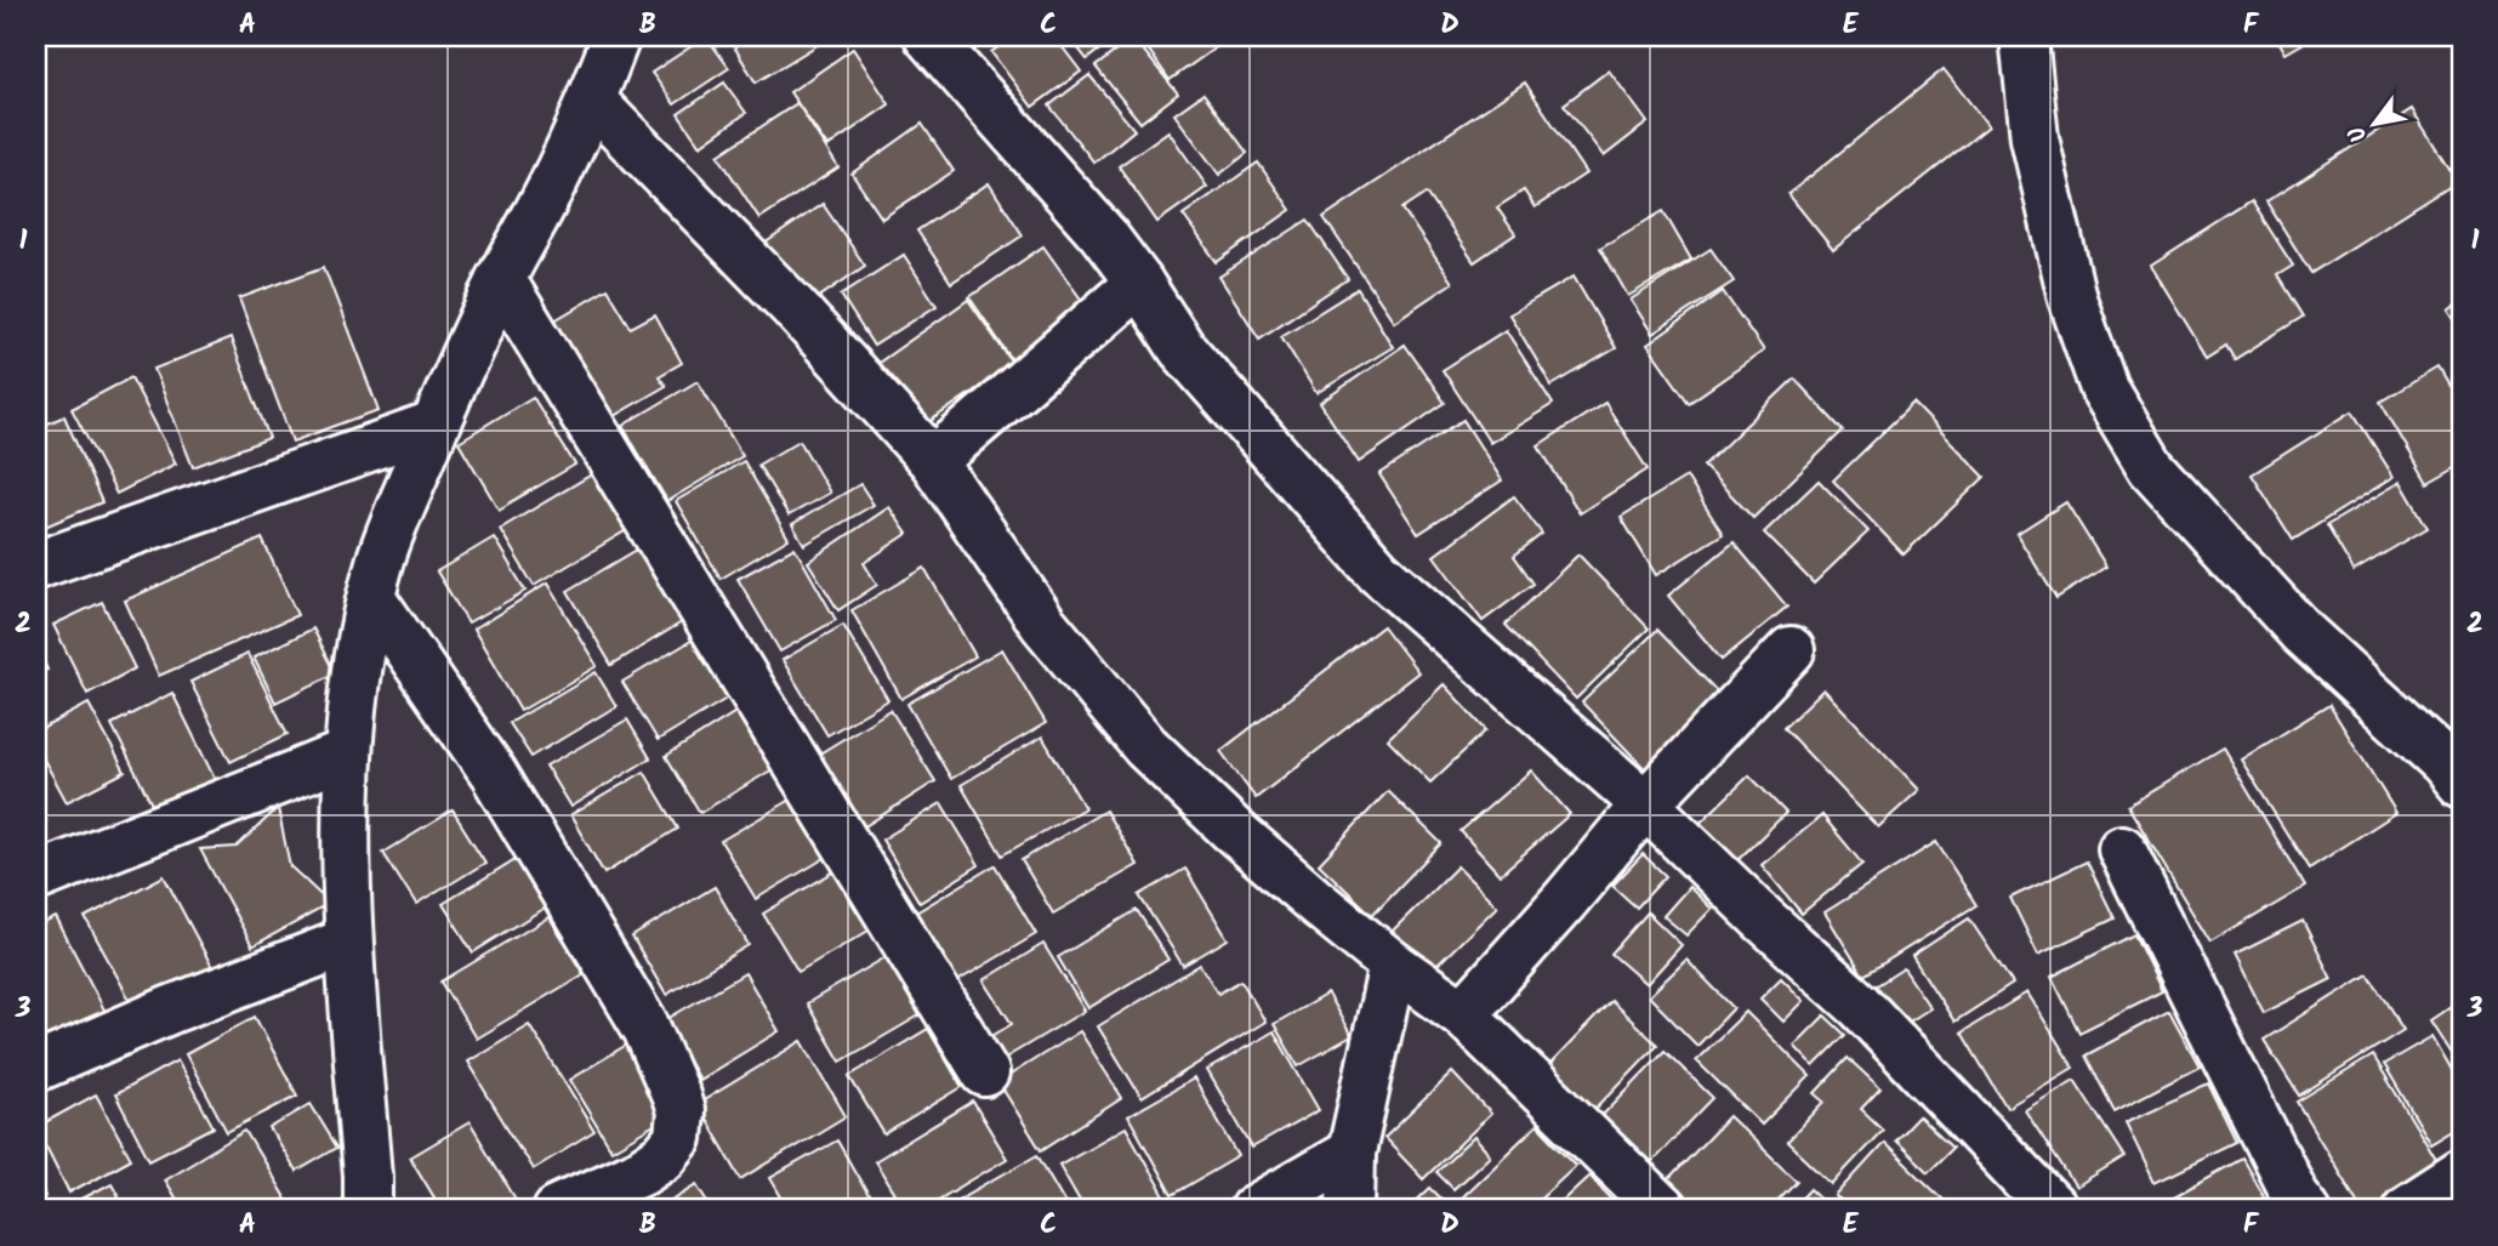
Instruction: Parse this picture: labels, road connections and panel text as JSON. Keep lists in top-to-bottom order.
{
  "north": "bottom left",
  "grid": {
    "columns": [
      "A",
      "B",
      "C",
      "D",
      "E",
      "F"
    ],
    "rows": ["1", "2", "3"]
  }
}
